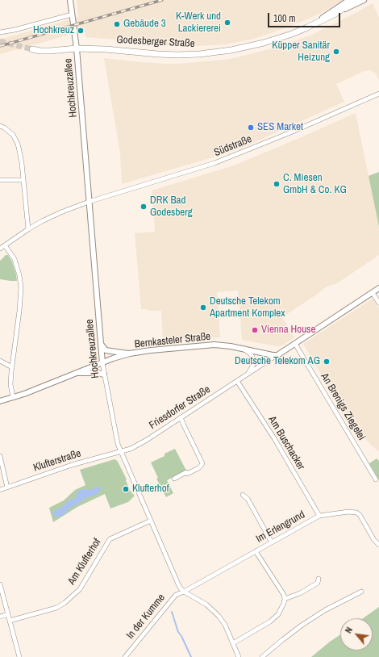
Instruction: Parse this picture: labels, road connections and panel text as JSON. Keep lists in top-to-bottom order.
{
  "streets": {
    "main road": ["Godesberger Straße"],
    "street": [
      "Hochkreuzallee",
      "Südstraße",
      "Bernkasteler Straße",
      "An Brenigs Ziegelei",
      "Friesdorfer Straße",
      "Am Buschacker",
      "Klufterstraße",
      "Im Erlengrund",
      "Am Klufterhof",
      "In der Kumme"
    ]
  },
  "crossings": [
    ["Godesberger Straße", "Hochkreuzallee"],
    ["Hochkreuzallee", "Südstraße"],
    ["Hochkreuzallee", "Bernkasteler Straße"],
    ["Hochkreuzallee", "Friesdorfer Straße"],
    ["Hochkreuzallee", "Klufterstraße"],
    ["Hochkreuzallee", "Im Erlengrund"],
    ["Hochkreuzallee", "Am Klufterhof"],
    ["Hochkreuzallee", "In der Kumme"],
    ["Bernkasteler Straße", "Friesdorfer Straße"],
    ["An Brenigs Ziegelei", "Friesdorfer Straße"],
    ["Friesdorfer Straße", "Am Buschacker"],
    ["Friesdorfer Straße", "Klufterstraße"],
    ["Am Buschacker", "Im Erlengrund"],
    ["Im Erlengrund", "In der Kumme"]
  ],
  "places": [
    "K-Werk und Lackiererei",
    "Gebäude 3",
    "Hochkreuz",
    "Küpper Sanitär Heizung",
    "SES Market",
    "C. Miesen GmbH & Co. KG",
    "DRK Bad Godesberg",
    "Deutsche Telekom Apartment Komplex",
    "Vienna House",
    "Deutsche Telekom AG",
    "Klufterhof"
  ],
  "scale_bar": "100 m",
  "north": "top left"
}
